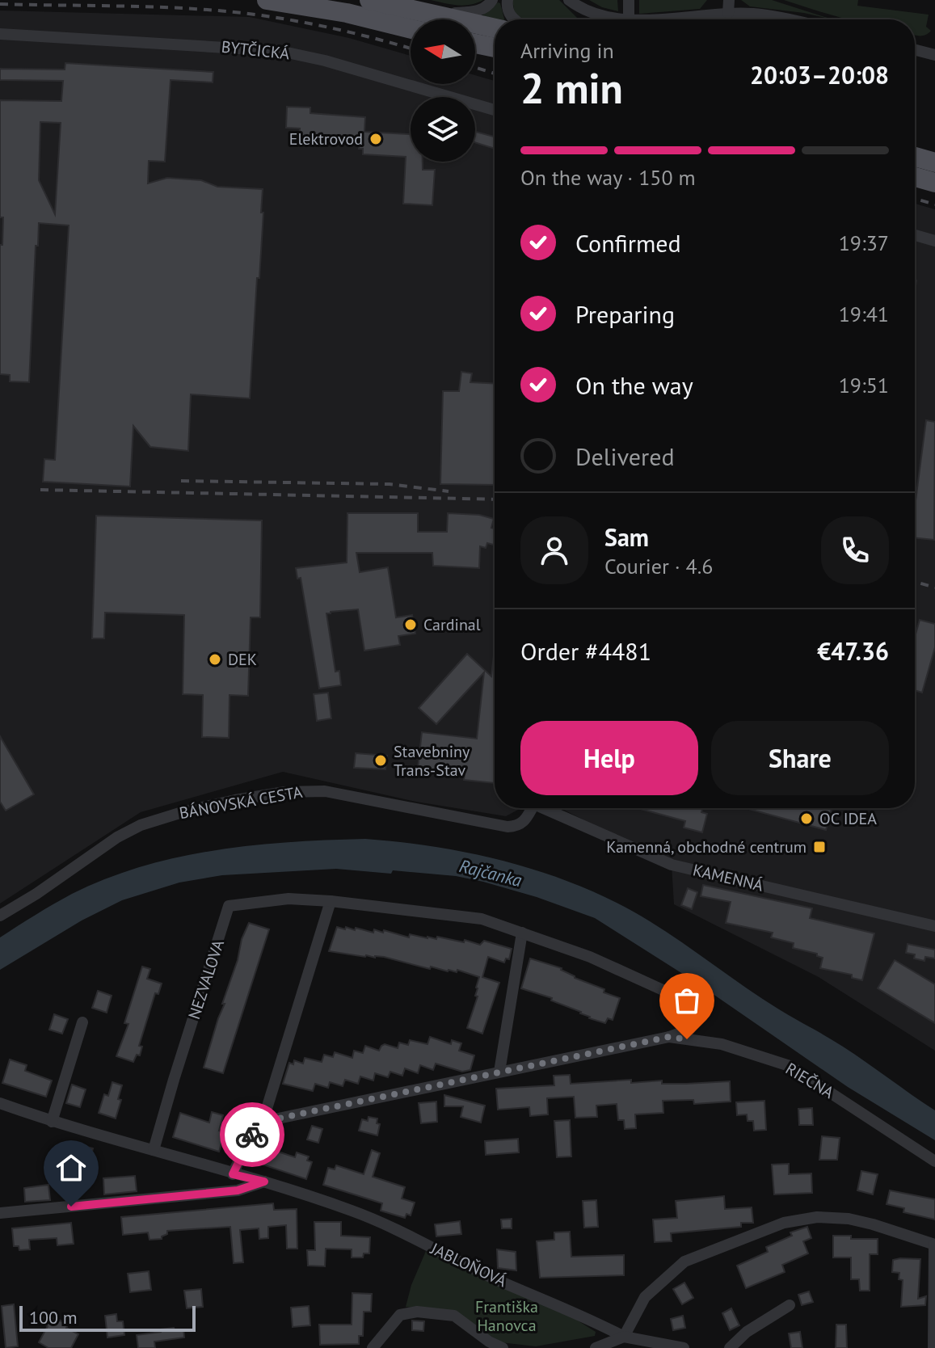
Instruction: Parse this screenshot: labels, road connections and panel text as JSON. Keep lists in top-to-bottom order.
{
  "streets": {
    "street": [
      "BYTČICKÁ",
      "BÁNOVSKÁ CESTA",
      "KAMENNÁ",
      "NEZVALOVA",
      "RIEČNA",
      "JABLOŇOVÁ"
    ]
  },
  "crossings": [
    ["NEZVALOVA", "RIEČNA"],
    ["NEZVALOVA", "JABLOŇOVÁ"]
  ],
  "water": ["Rajčanka"],
  "parks": ["Františka Hanovca"],
  "places": {
    "other": [
      "Elektrovod",
      "Cardinal",
      "DEK",
      "Stavebniny Trans-Stav",
      "OC IDEA"
    ],
    "transit": ["Kamenná, obchodné centrum"]
  },
  "scale_bar": "100 m",
  "north": "left",
  "page": {
    "heading": ["2 min", "Arriving in", "20:03–20:08"],
    "panel": [
      "Sam",
      "Courier · 4.6",
      "Order #4481",
      "€47.36"
    ],
    "bar": "On the way · 150 m",
    "list": [
      ["Confirmed", "19:37"],
      ["Preparing", "19:41"],
      ["On the way", "19:51"],
      "Delivered"
    ],
    "buttons": ["Help", "Share"],
    "scale": "100 m"
  }
}
